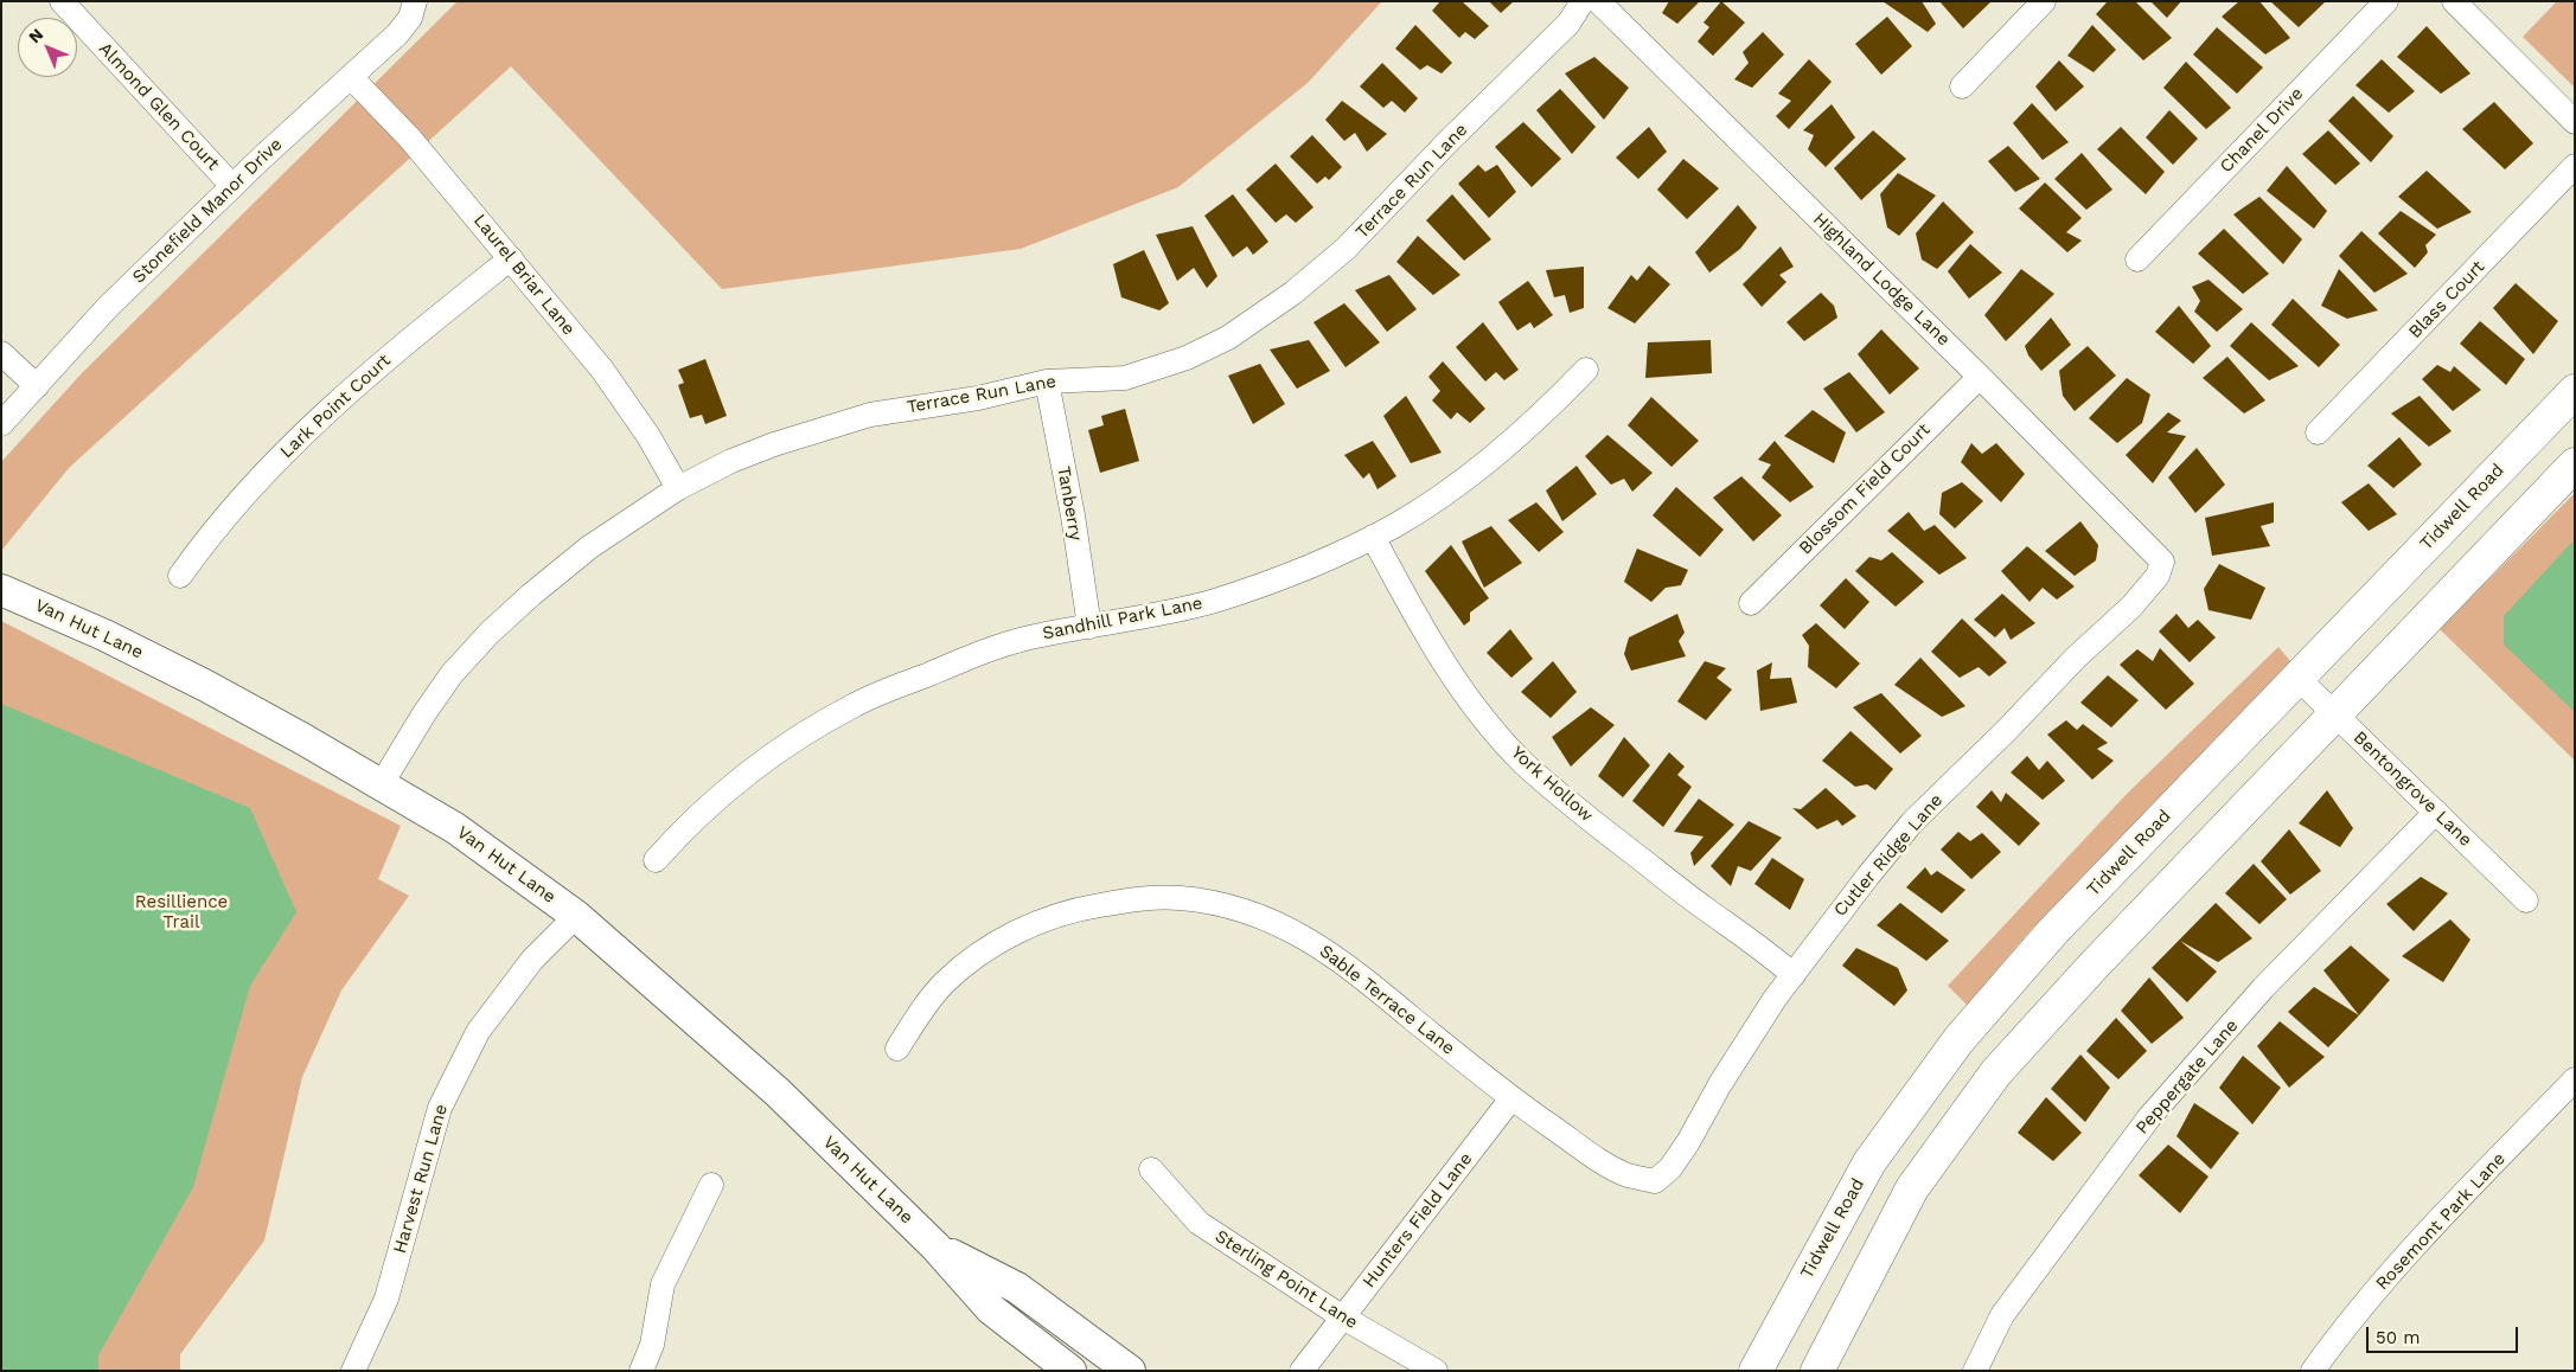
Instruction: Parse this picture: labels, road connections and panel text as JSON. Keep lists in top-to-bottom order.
{
  "streets": {
    "main road": ["Tidwell Road"],
    "street": [
      "Almond Glen Court",
      "Chanel Drive",
      "Terrace Run Lane",
      "Stonefield Manor Drive",
      "Laurel Briar Lane",
      "Highland Lodge Lane",
      "Blass Court",
      "Lark Point Court",
      "Blossom Field Court",
      "Tanberry",
      "Sandhill Park Lane",
      "Van Hut Lane",
      "York Hollow",
      "Bentongrove Lane",
      "Cutler Ridge Lane",
      "Sable Terrace Lane",
      "Peppergate Lane",
      "Harvest Run Lane",
      "Hunters Field Lane",
      "Rosemont Park Lane",
      "Sterling Point Lane"
    ]
  },
  "crossings": [
    ["Almond Glen Court", "Stonefield Manor Drive"],
    ["Terrace Run Lane", "Laurel Briar Lane"],
    ["Terrace Run Lane", "Tanberry"],
    ["Terrace Run Lane", "Van Hut Lane"],
    ["Stonefield Manor Drive", "Laurel Briar Lane"],
    ["Laurel Briar Lane", "Lark Point Court"],
    ["Highland Lodge Lane", "Blossom Field Court"],
    ["Highland Lodge Lane", "Cutler Ridge Lane"],
    ["Tanberry", "Sandhill Park Lane"],
    ["Tidwell Road", "Bentongrove Lane"],
    ["Sandhill Park Lane", "York Hollow"],
    ["Van Hut Lane", "Harvest Run Lane"],
    ["York Hollow", "Cutler Ridge Lane"],
    ["Bentongrove Lane", "Peppergate Lane"],
    ["Cutler Ridge Lane", "Sable Terrace Lane"],
    ["Sable Terrace Lane", "Hunters Field Lane"],
    ["Hunters Field Lane", "Sterling Point Lane"]
  ],
  "parks": ["Resillience Trail"],
  "scale_bar": "50 m",
  "north": "top left"
}
